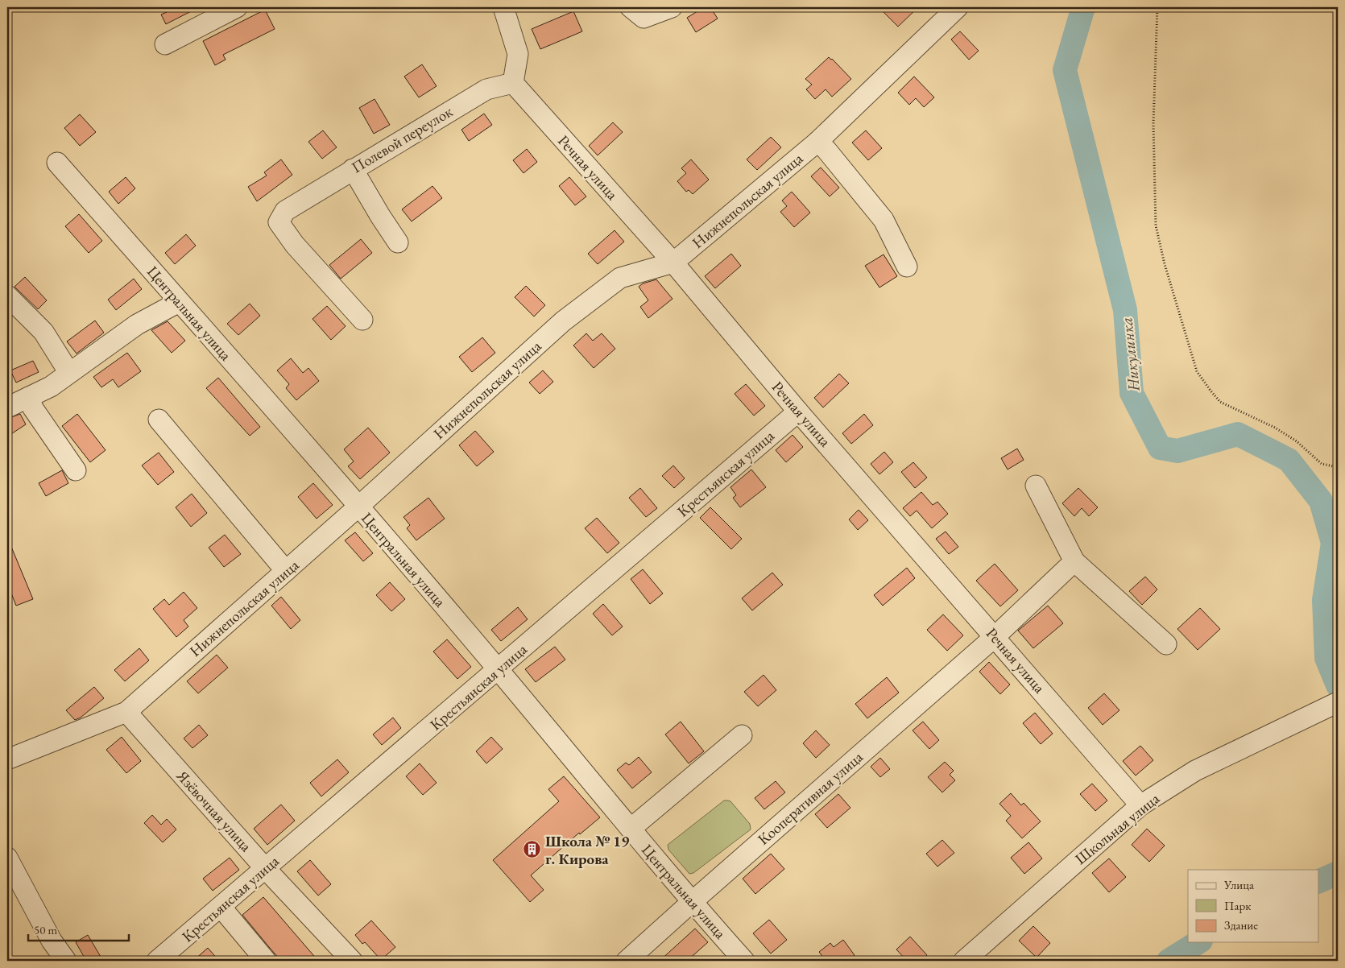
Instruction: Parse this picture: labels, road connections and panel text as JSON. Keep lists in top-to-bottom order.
{
  "streets": {
    "street": [
      "Полевой переулок",
      "Речная улица",
      "Нижнепольская улица",
      "Центральная улица",
      "Крестьянская улица",
      "Кооперативная улица",
      "Язёвочная улица",
      "Школьная улица"
    ]
  },
  "crossings": [
    ["Полевой переулок", "Речная улица"],
    ["Речная улица", "Нижнепольская улица"],
    ["Речная улица", "Крестьянская улица"],
    ["Речная улица", "Кооперативная улица"],
    ["Речная улица", "Школьная улица"],
    ["Нижнепольская улица", "Центральная улица"],
    ["Нижнепольская улица", "Язёвочная улица"],
    ["Центральная улица", "Крестьянская улица"],
    ["Центральная улица", "Кооперативная улица"],
    ["Крестьянская улица", "Язёвочная улица"]
  ],
  "water": ["Никулинка"],
  "places": {
    "building": ["Школа № 19 г. Кирова"]
  },
  "legend": ["Улица", "Парк", "Здание"],
  "scale_bar": "50 m"
}
